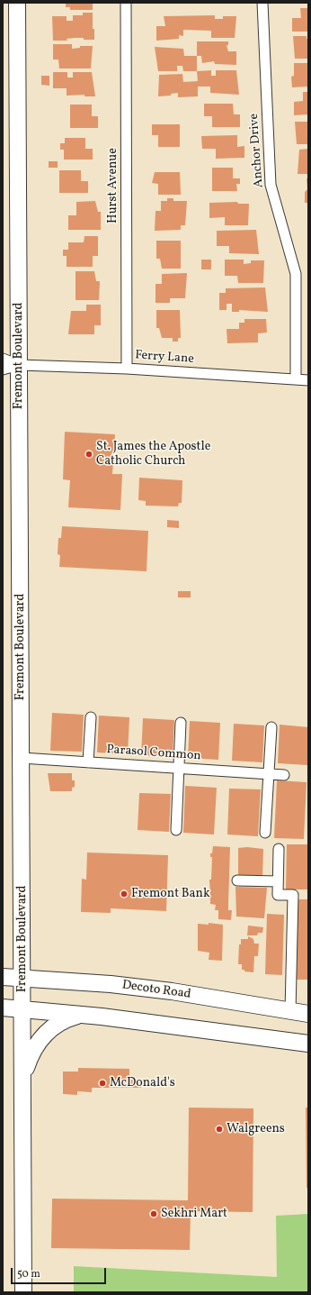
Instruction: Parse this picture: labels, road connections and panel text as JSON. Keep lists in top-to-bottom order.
{
  "streets": {
    "main road": ["Fremont Boulevard", "Decoto Road"],
    "street": [
      "Anchor Drive",
      "Hurst Avenue",
      "Ferry Lane",
      "Parasol Common"
    ]
  },
  "crossings": [
    ["Anchor Drive", "Ferry Lane"],
    ["Hurst Avenue", "Ferry Lane"],
    ["Fremont Boulevard", "Ferry Lane"],
    ["Fremont Boulevard", "Parasol Common"],
    ["Fremont Boulevard", "Decoto Road"]
  ],
  "places": [
    "St. James the Apostle Catholic Church",
    "Fremont Bank",
    "McDonald's",
    "Walgreens",
    "Sekhri Mart"
  ],
  "scale_bar": "50 m"
}
